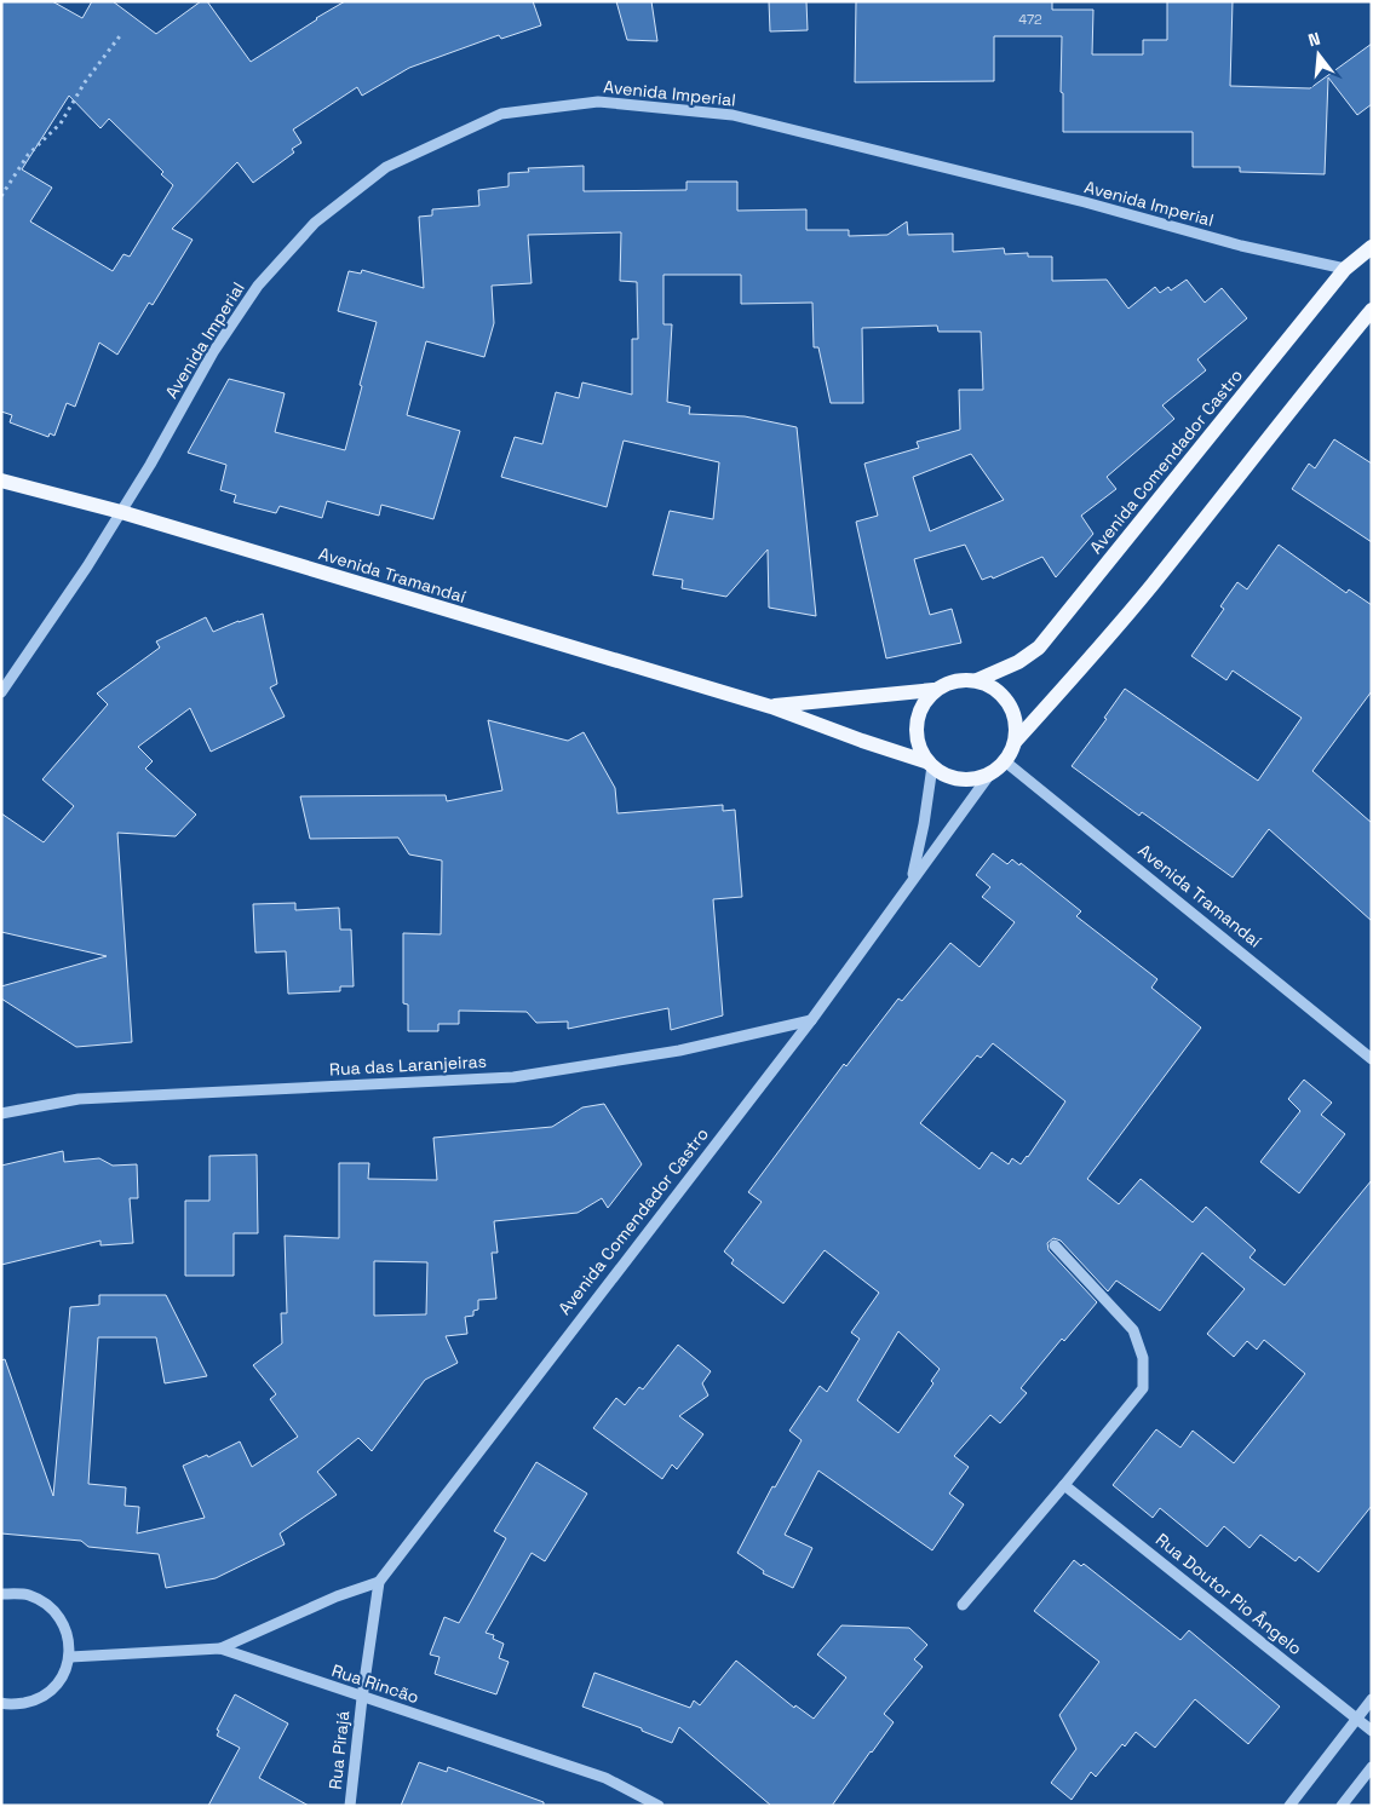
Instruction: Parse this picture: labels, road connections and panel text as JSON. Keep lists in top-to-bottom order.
{
  "streets": {
    "main road": ["Avenida Comendador Castro", "Avenida Tramandaí"],
    "street": [
      "Avenida Imperial",
      "Rua das Laranjeiras",
      "Rua Doutor Pio Ângelo",
      "Rua Rincão",
      "Rua Pirajá"
    ]
  },
  "crossings": [
    ["Avenida Imperial", "Avenida Comendador Castro"],
    ["Avenida Imperial", "Avenida Tramandaí"],
    ["Avenida Comendador Castro", "Avenida Tramandaí"],
    ["Avenida Comendador Castro", "Rua das Laranjeiras"],
    ["Avenida Comendador Castro", "Rua Rincão"],
    ["Avenida Comendador Castro", "Rua Pirajá"],
    ["Rua Rincão", "Rua Pirajá"]
  ],
  "house_numbers": ["472"],
  "north": "top"
}
